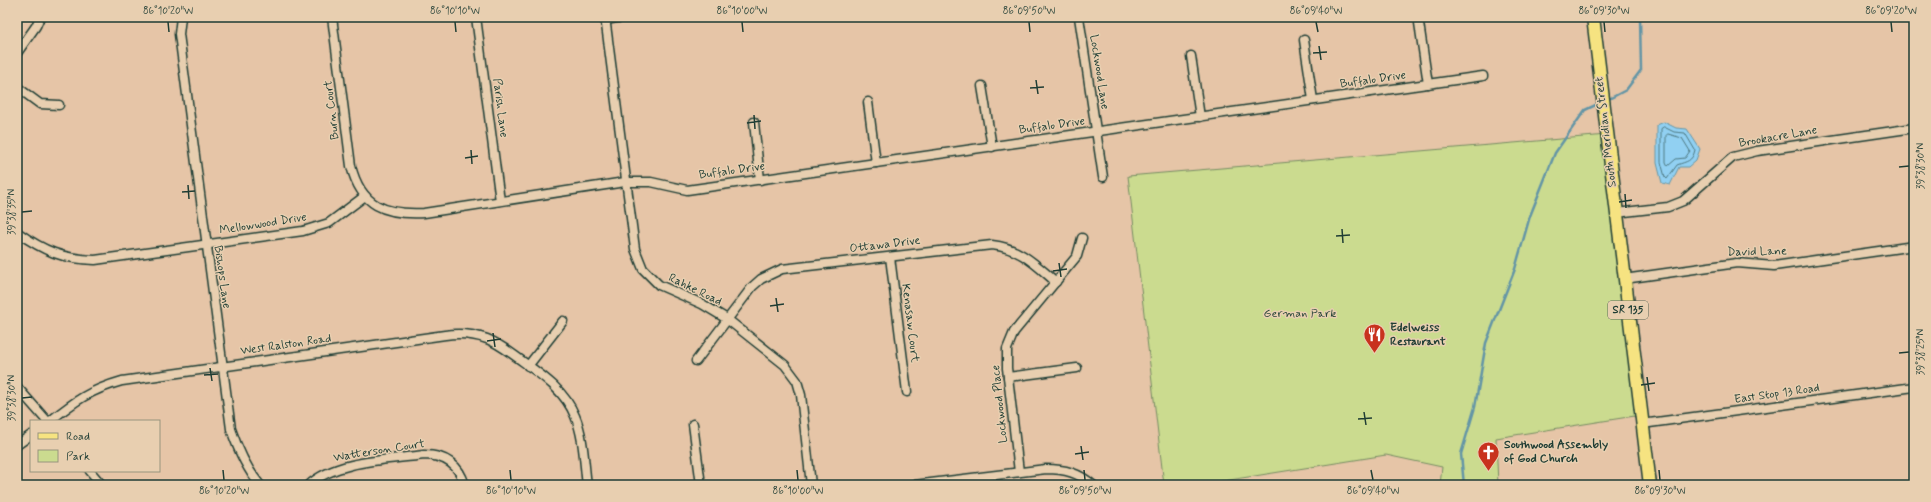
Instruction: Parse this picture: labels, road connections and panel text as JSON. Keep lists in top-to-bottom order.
{
  "streets": {
    "main road": ["South Meridian Street", "SR 135"],
    "street": [
      "Lockwood Lane",
      "Buffalo Drive",
      "Parish Lane",
      "Burn Court",
      "Brookacre Lane",
      "Mellowwood Drive",
      "Ottawa Drive",
      "David Lane",
      "Bishops Lane",
      "Rahke Road",
      "Kenasaw Court",
      "West Ralston Road",
      "East Stop 13 Road",
      "Lockwood Place",
      "Watterson Court"
    ]
  },
  "crossings": [
    ["Lockwood Lane", "Buffalo Drive"],
    ["Buffalo Drive", "Rahke Road"],
    ["Burn Court", "Mellowwood Drive"],
    ["South Meridian Street", "Brookacre Lane"],
    ["South Meridian Street", "David Lane"],
    ["South Meridian Street", "East Stop 13 Road"],
    ["Mellowwood Drive", "Bishops Lane"],
    ["Ottawa Drive", "Rahke Road"],
    ["Ottawa Drive", "Kenasaw Court"],
    ["Ottawa Drive", "Lockwood Place"],
    ["Bishops Lane", "West Ralston Road"]
  ],
  "parks": ["German Park"],
  "places": {
    "restaurant": ["Edelweiss Restaurant"],
    "church": ["Southwood Assembly of God Church"]
  },
  "legend": ["Road", "Park"],
  "coordinates": [
    "86°10'20\"W",
    "86°10'10\"W",
    "86°10'00\"W",
    "86°09'50\"W",
    "86°09'40\"W",
    "86°09'30\"W",
    "86°09'20\"W",
    "39°38'30\"N",
    "39°38'35\"N",
    "39°38'25\"N"
  ]
}
